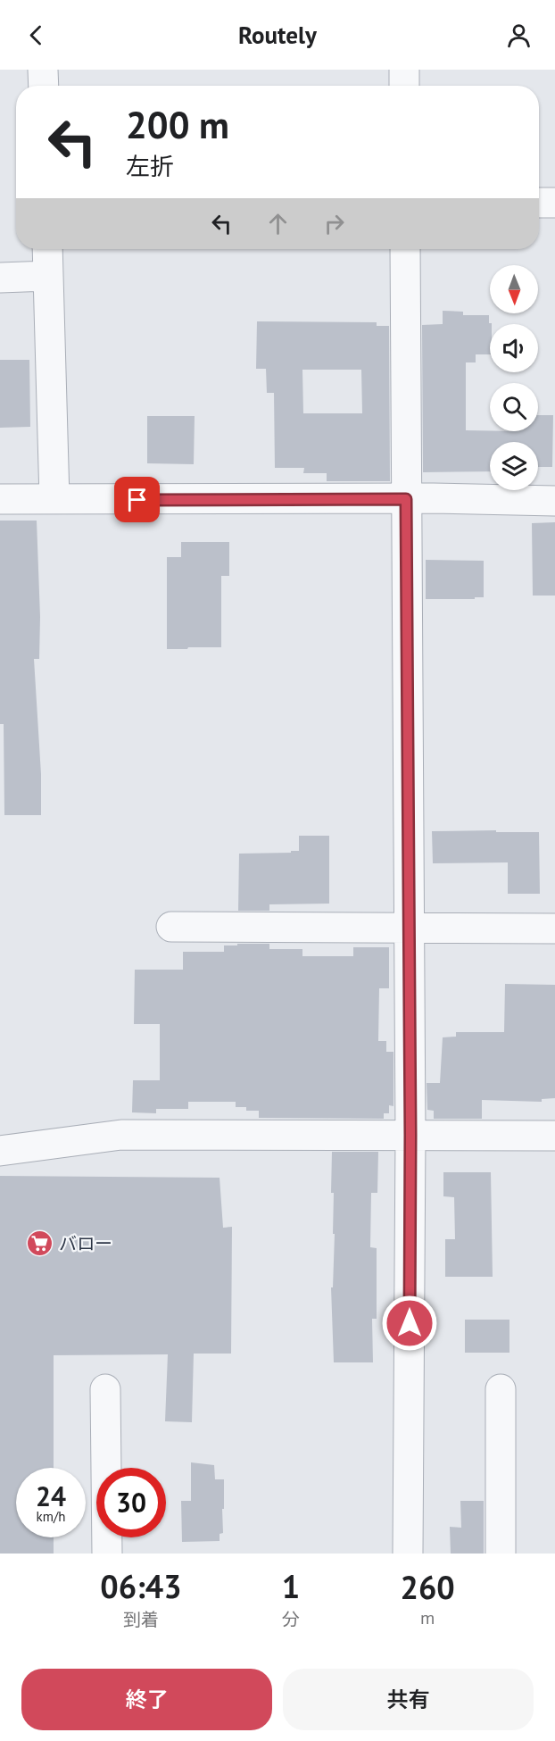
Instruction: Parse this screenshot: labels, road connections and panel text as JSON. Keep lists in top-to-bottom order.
{
  "places": {
    "supermarket": ["バロー"]
  },
  "north": "bottom",
  "page": {
    "header": "Routely",
    "turn": ["200 m", "左折"],
    "speed": "24 km/h",
    "limit": "30",
    "eta": [
      "06:43",
      "到着",
      "1",
      "分",
      "260",
      "m"
    ],
    "buttons": ["終了", "共有"]
  }
}
